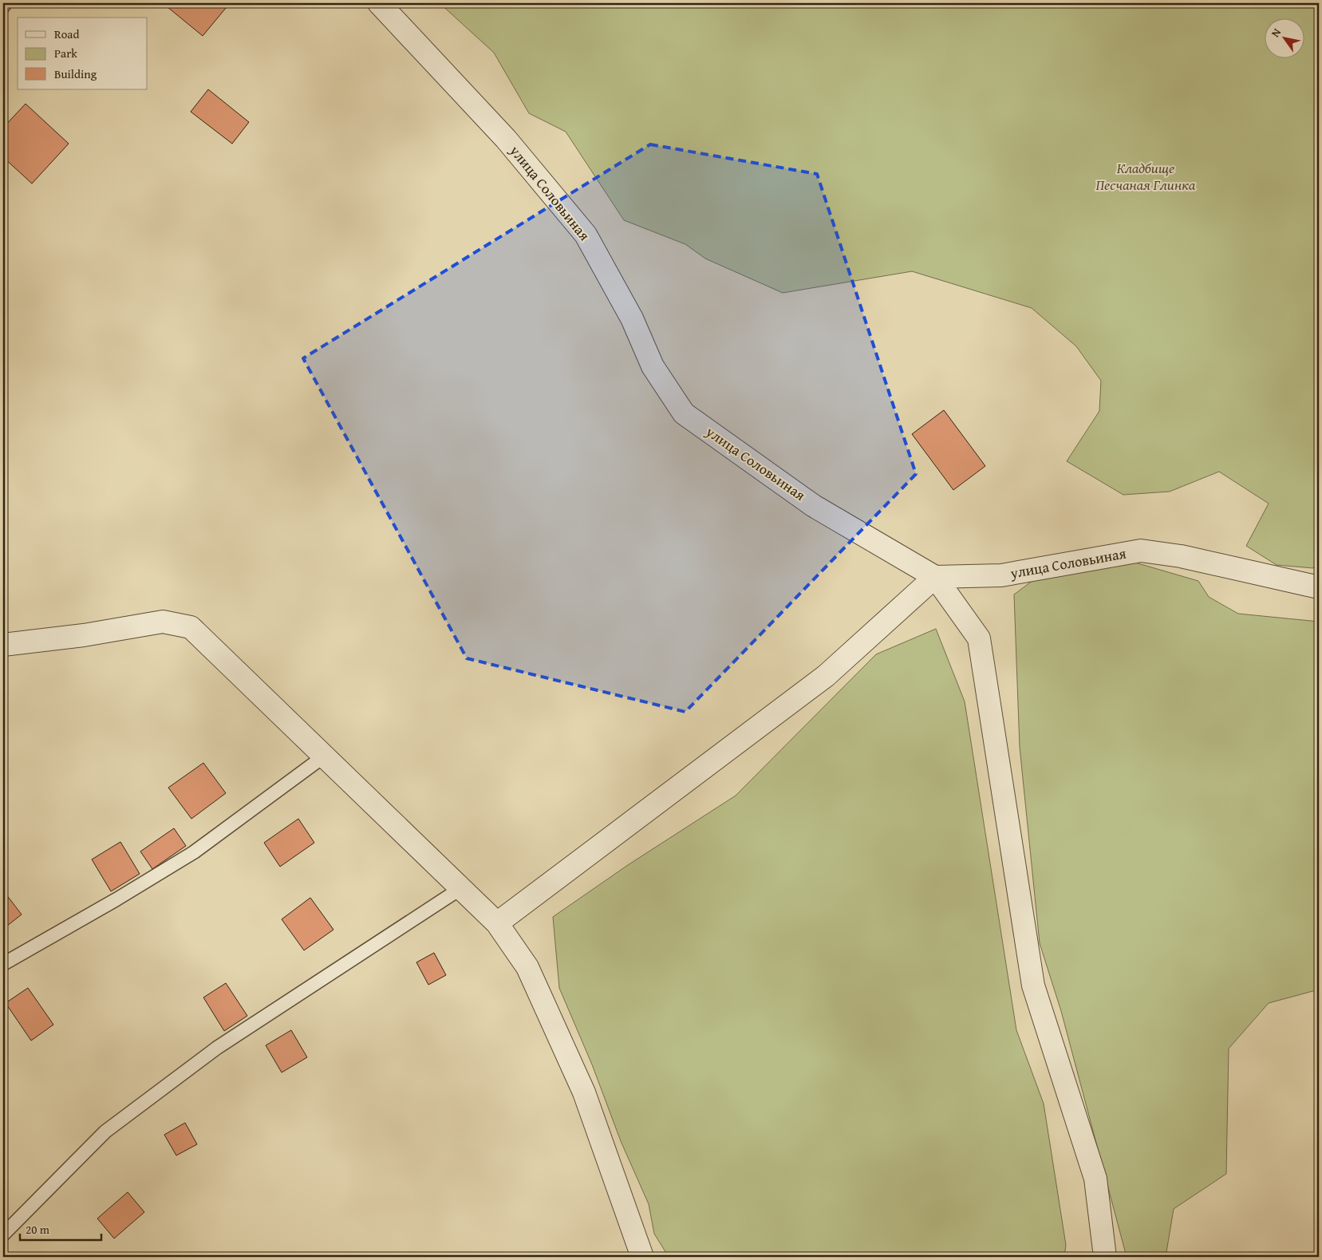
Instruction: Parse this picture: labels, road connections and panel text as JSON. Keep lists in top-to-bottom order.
{
  "streets": {
    "street": ["улица Соловьиная"]
  },
  "parks": ["Кладбище Песчаная Глинка"],
  "legend": ["Road", "Park", "Building"],
  "scale_bar": "20 m",
  "north": "top left"
}
